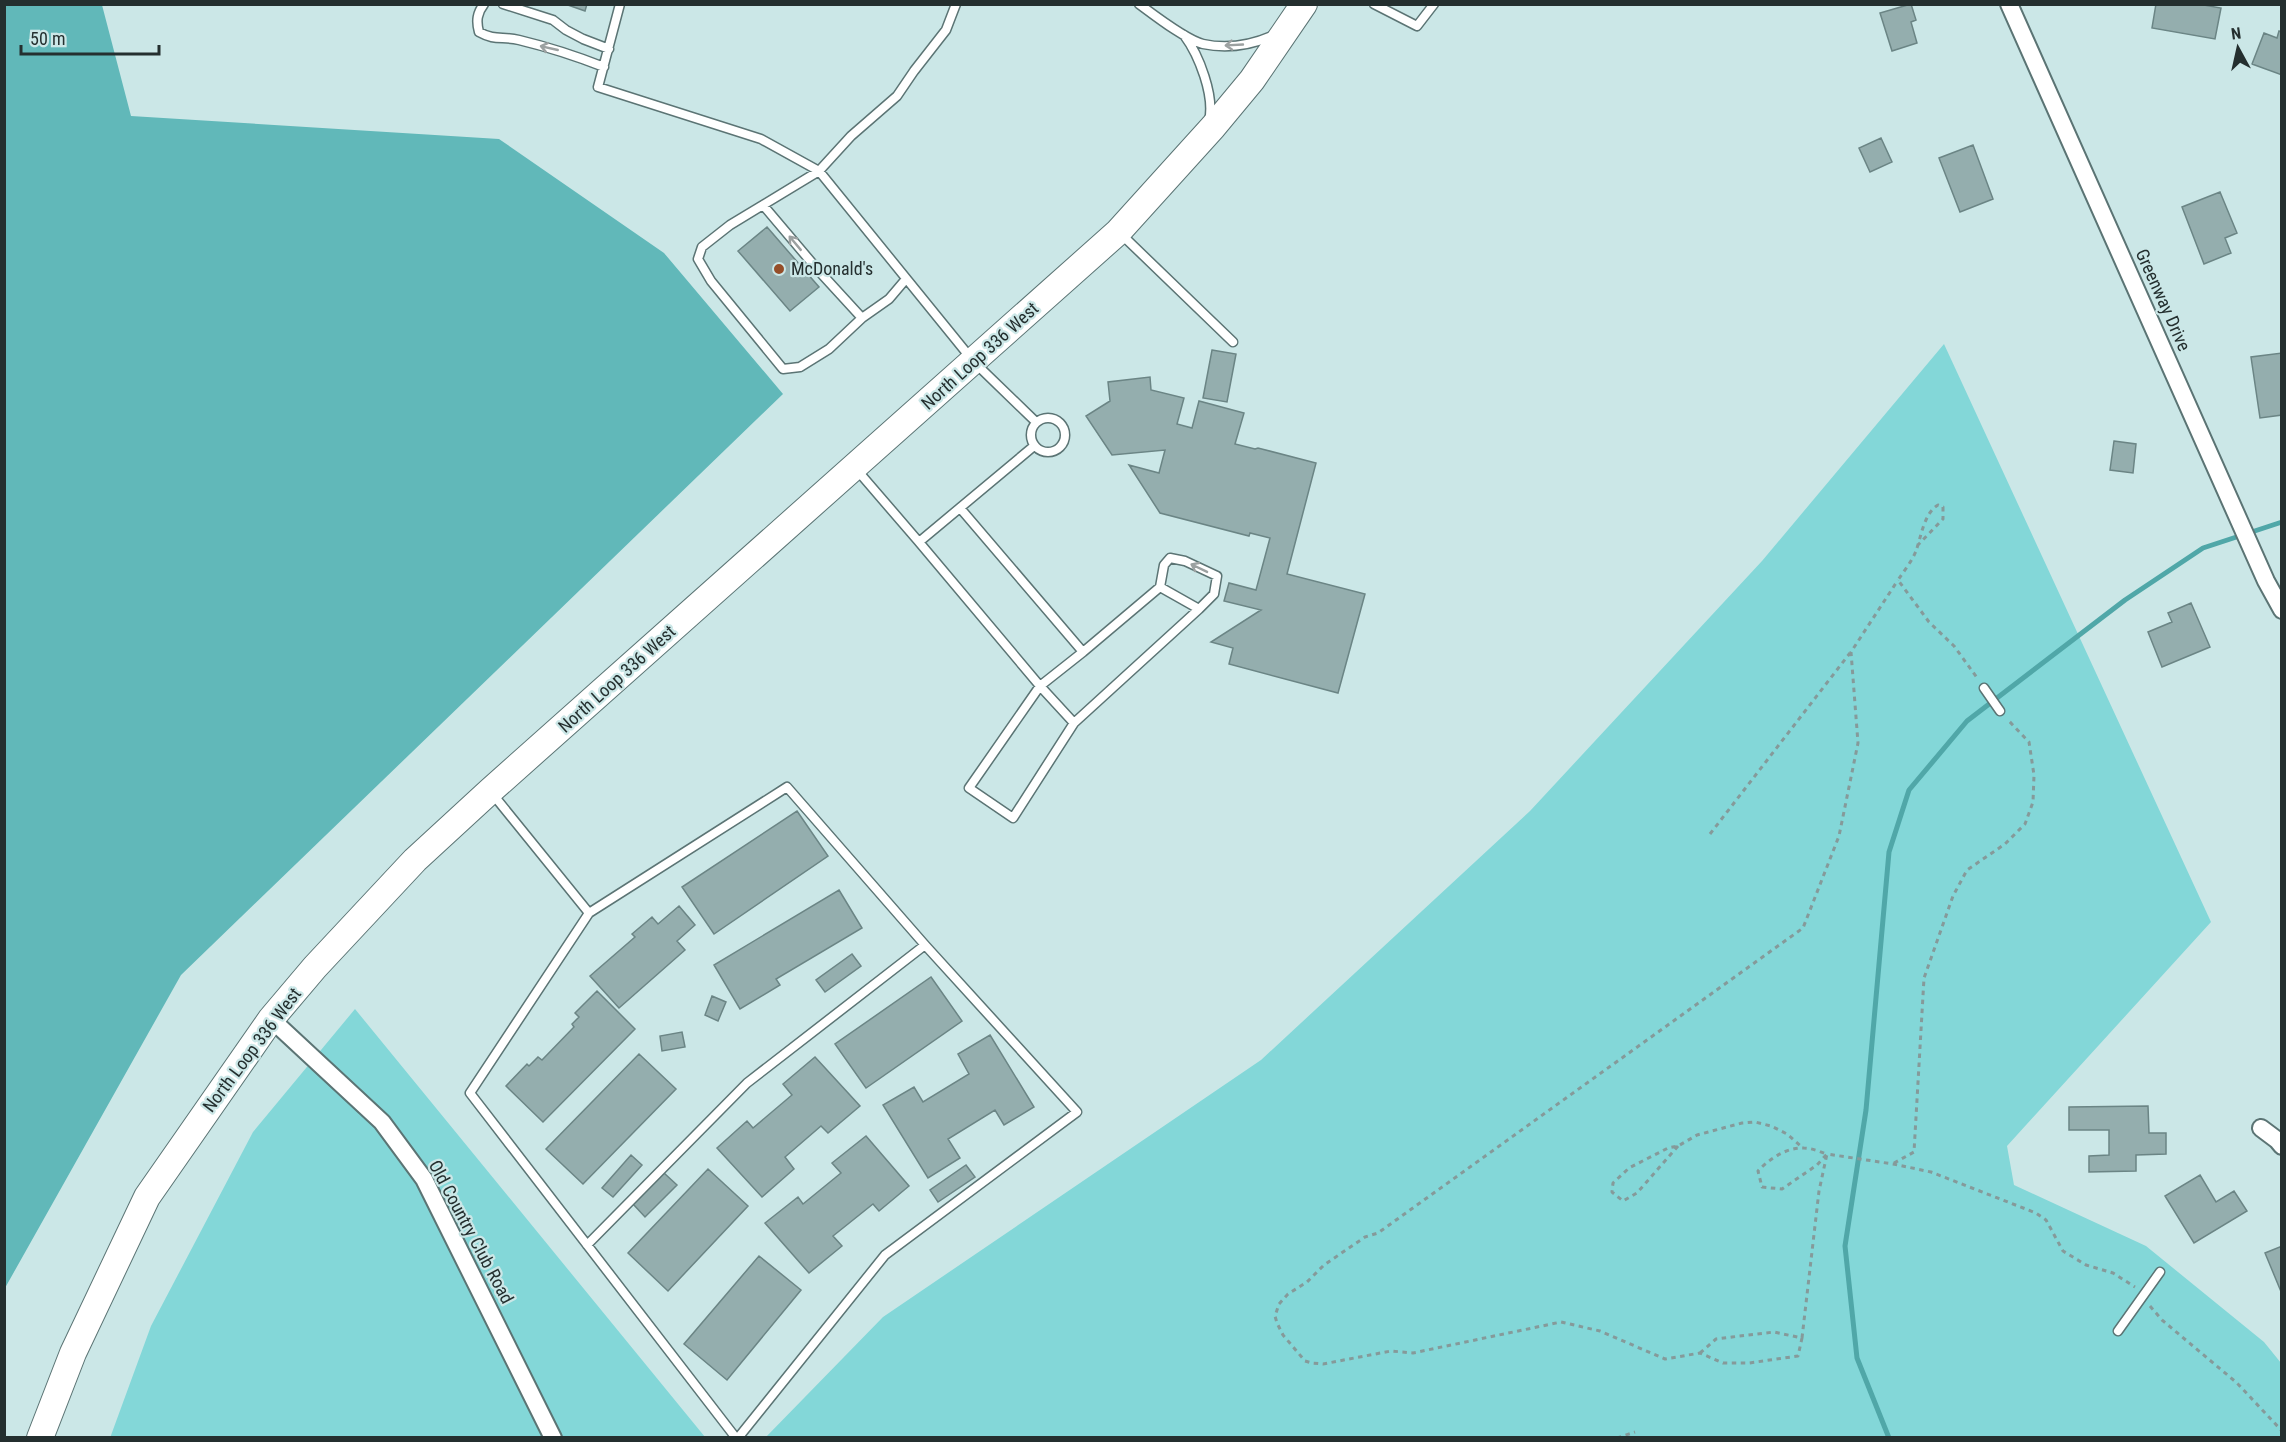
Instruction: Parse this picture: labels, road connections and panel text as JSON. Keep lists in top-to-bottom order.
{
  "streets": {
    "main road": ["North Loop 336 West"],
    "street": ["Greenway Drive", "Old Country Club Road"]
  },
  "crossings": [
    ["North Loop 336 West", "Old Country Club Road"]
  ],
  "places": ["McDonald's"],
  "scale_bar": "50 m",
  "north": "top"
}
